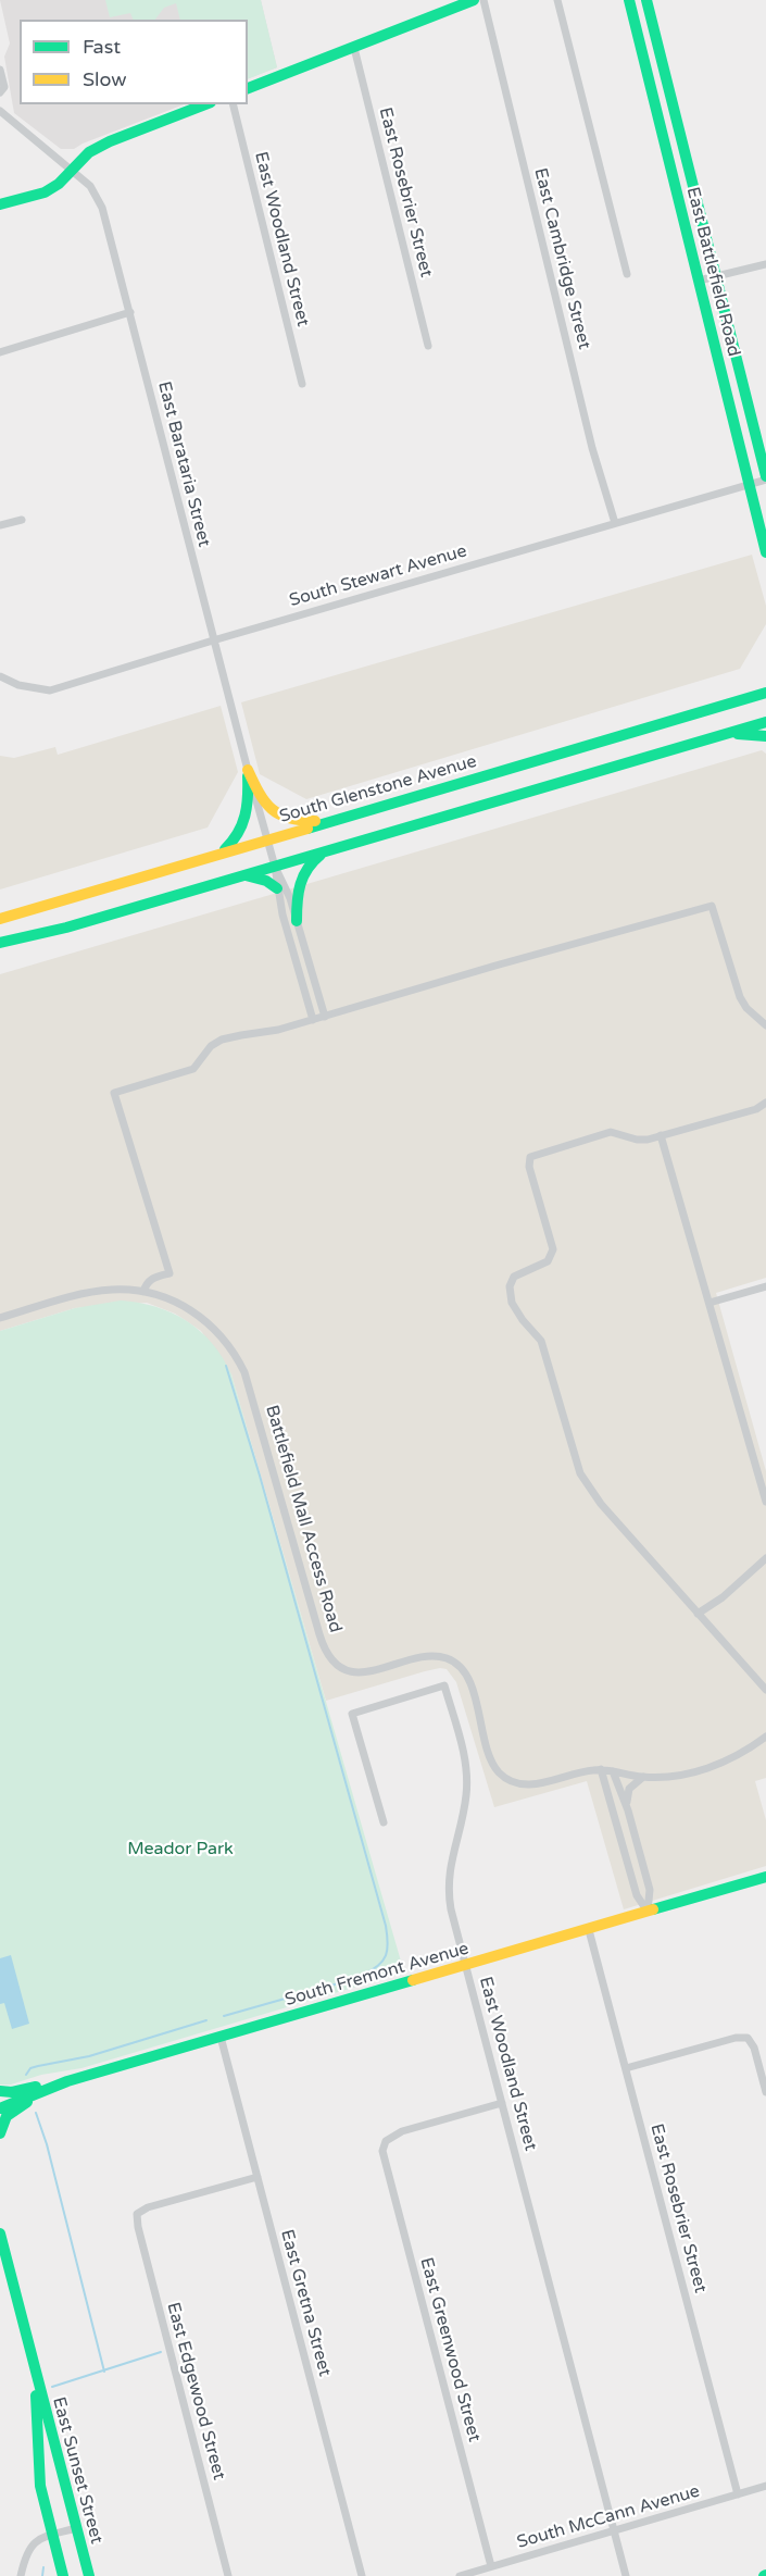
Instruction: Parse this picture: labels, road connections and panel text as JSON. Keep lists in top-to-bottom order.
{
  "streets": {
    "main road": [
      "East Battlefield Road",
      "South Glenstone Avenue",
      "South Fremont Avenue",
      "East Sunset Street"
    ],
    "street": [
      "East Rosebrier Street",
      "East Woodland Street",
      "East Cambridge Street",
      "East Barataria Street",
      "South Stewart Avenue",
      "Battlefield Mall Access Road",
      "East Gretna Street",
      "East Greenwood Street",
      "East Edgewood Street",
      "South McCann Avenue"
    ]
  },
  "crossings": [
    ["East Rosebrier Street", "South Fremont Avenue"],
    ["East Rosebrier Street", "South McCann Avenue"],
    ["East Woodland Street", "South Fremont Avenue"],
    ["East Woodland Street", "East Greenwood Street"],
    ["East Woodland Street", "South McCann Avenue"],
    ["East Cambridge Street", "South Stewart Avenue"],
    ["East Battlefield Road", "South Stewart Avenue"],
    ["East Barataria Street", "South Stewart Avenue"],
    ["East Barataria Street", "South Glenstone Avenue"],
    ["South Fremont Avenue", "East Gretna Street"],
    ["East Gretna Street", "East Edgewood Street"],
    ["East Greenwood Street", "South McCann Avenue"]
  ],
  "parks": ["Meador Park"],
  "legend": ["Fast", "Slow"]
}
